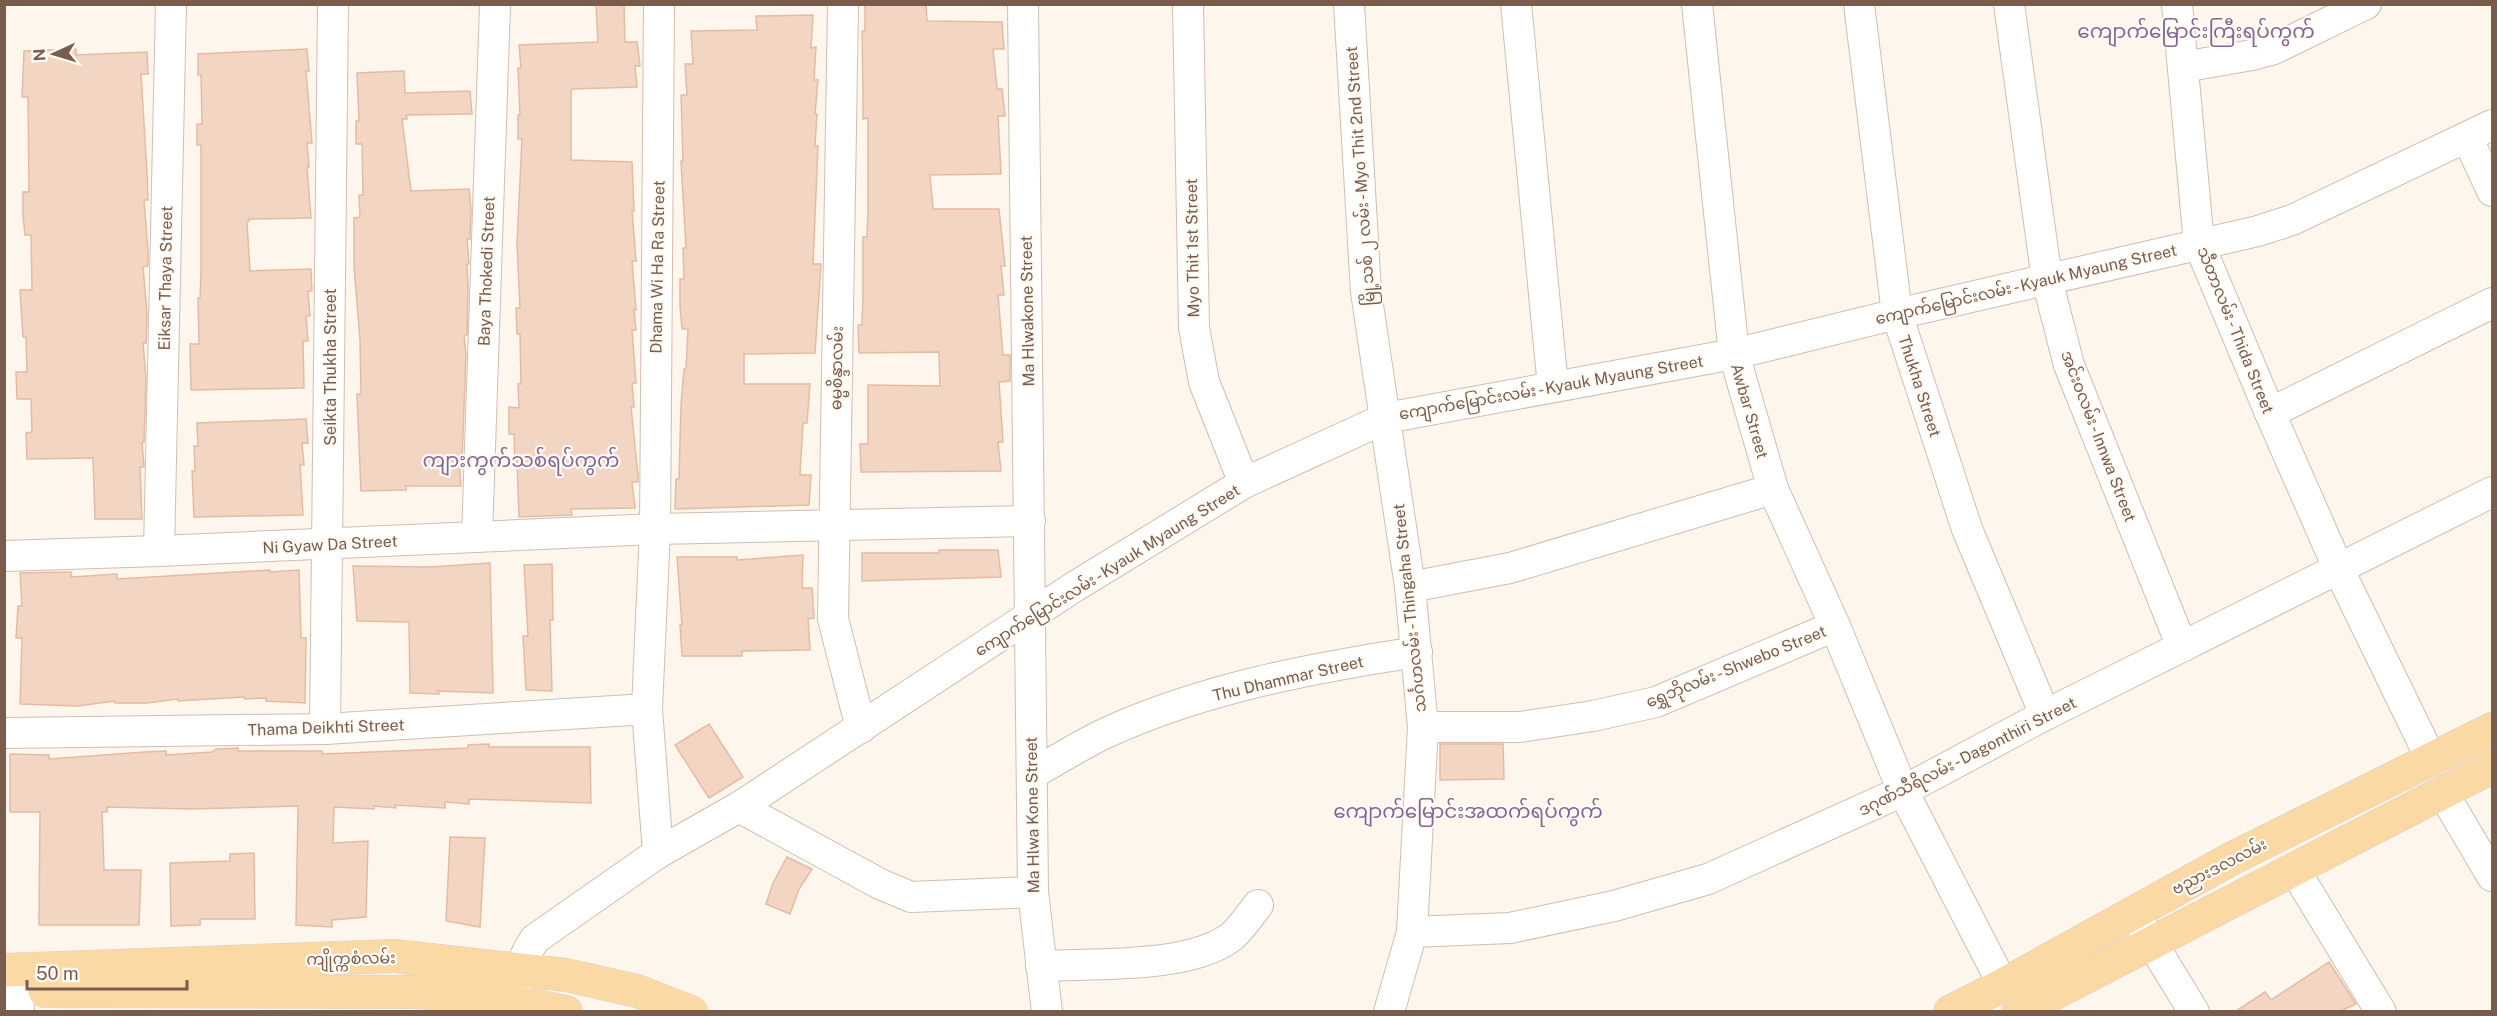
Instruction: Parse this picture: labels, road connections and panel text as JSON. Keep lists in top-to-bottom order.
{
  "streets": {
    "main road": ["ဗညားဒလလမ်း", "ကျိုက္ကစံလမ်း"],
    "street": [
      "မြို့သစ် ၂ လမ်း - Myo Thit 2nd Street",
      "Myo Thit 1st Street",
      "Dhama Wi Ha Ra Street",
      "Baya Thokedi Street",
      "Eiksar Thaya Street",
      "ကျောက်မြောင်းလမ်း - Kyauk Myaung Street",
      "Ma Hlwakone Street",
      "သီတာလမ်း - Thida Street",
      "Seikta Thukha Street",
      "ဓမ္မစိန္ဒာလမ်း",
      "Thukha Street",
      "Awbar Street",
      "အင်းဝလမ်း - Innwa Street",
      "Ni Gyaw Da Street",
      "သင်္ဂဟလမ်း - Thingaha Street",
      "ရွှေဘိုလမ်း - Shwebo Street",
      "Thu Dhammar Street",
      "Thama Deikhti Street",
      "ဒဂုဏ်သီရိလမ်း - Dagonthiri Street",
      "Ma Hlwa Kone Street"
    ]
  },
  "crossings": [
    ["မြို့သစ် ၂ လမ်း - Myo Thit 2nd Street", "ကျောက်မြောင်းလမ်း - Kyauk Myaung Street"],
    ["မြို့သစ် ၂ လမ်း - Myo Thit 2nd Street", "သင်္ဂဟလမ်း - Thingaha Street"],
    ["Myo Thit 1st Street", "ကျောက်မြောင်းလမ်း - Kyauk Myaung Street"],
    ["Dhama Wi Ha Ra Street", "ကျောက်မြောင်းလမ်း - Kyauk Myaung Street"],
    ["Dhama Wi Ha Ra Street", "Ni Gyaw Da Street"],
    ["Dhama Wi Ha Ra Street", "Thama Deikhti Street"],
    ["Baya Thokedi Street", "Ni Gyaw Da Street"],
    ["Eiksar Thaya Street", "Ni Gyaw Da Street"],
    ["ကျောက်မြောင်းလမ်း - Kyauk Myaung Street", "Ma Hlwakone Street"],
    ["ကျောက်မြောင်းလမ်း - Kyauk Myaung Street", "သီတာလမ်း - Thida Street"],
    ["ကျောက်မြောင်းလမ်း - Kyauk Myaung Street", "ဓမ္မစိန္ဒာလမ်း"],
    ["ကျောက်မြောင်းလမ်း - Kyauk Myaung Street", "Thukha Street"],
    ["ကျောက်မြောင်းလမ်း - Kyauk Myaung Street", "Awbar Street"],
    ["ကျောက်မြောင်းလမ်း - Kyauk Myaung Street", "အင်းဝလမ်း - Innwa Street"],
    ["ကျောက်မြောင်းလမ်း - Kyauk Myaung Street", "သင်္ဂဟလမ်း - Thingaha Street"],
    ["ကျောက်မြောင်းလမ်း - Kyauk Myaung Street", "Ma Hlwa Kone Street"],
    ["ကျောက်မြောင်းလမ်း - Kyauk Myaung Street", "ကျိုက္ကစံလမ်း"],
    ["Ma Hlwakone Street", "Ni Gyaw Da Street"],
    ["Ma Hlwakone Street", "Ma Hlwa Kone Street"],
    ["သီတာလမ်း - Thida Street", "ဒဂုဏ်သီရိလမ်း - Dagonthiri Street"],
    ["သီတာလမ်း - Thida Street", "ဗညားဒလလမ်း"],
    ["Seikta Thukha Street", "Ni Gyaw Da Street"],
    ["Seikta Thukha Street", "Thama Deikhti Street"],
    ["ဓမ္မစိန္ဒာလမ်း", "Ni Gyaw Da Street"],
    ["Thukha Street", "ဒဂုဏ်သီရိလမ်း - Dagonthiri Street"],
    ["Awbar Street", "ရွှေဘိုလမ်း - Shwebo Street"],
    ["Awbar Street", "ဒဂုဏ်သီရိလမ်း - Dagonthiri Street"],
    ["Awbar Street", "ဗညားဒလလမ်း"],
    ["အင်းဝလမ်း - Innwa Street", "ဒဂုဏ်သီရိလမ်း - Dagonthiri Street"],
    ["သင်္ဂဟလမ်း - Thingaha Street", "ရွှေဘိုလမ်း - Shwebo Street"],
    ["သင်္ဂဟလမ်း - Thingaha Street", "Thu Dhammar Street"],
    ["သင်္ဂဟလမ်း - Thingaha Street", "ဒဂုဏ်သီရိလမ်း - Dagonthiri Street"],
    ["Thu Dhammar Street", "Ma Hlwa Kone Street"]
  ],
  "districts": ["ကျောက်မြောင်းကြီးရပ်ကွက်", "ကျားကွက်သစ်ရပ်ကွက်", "ကျောက်မြောင်းအထက်ရပ်ကွက်"],
  "scale_bar": "50 m",
  "north": "left"
}
